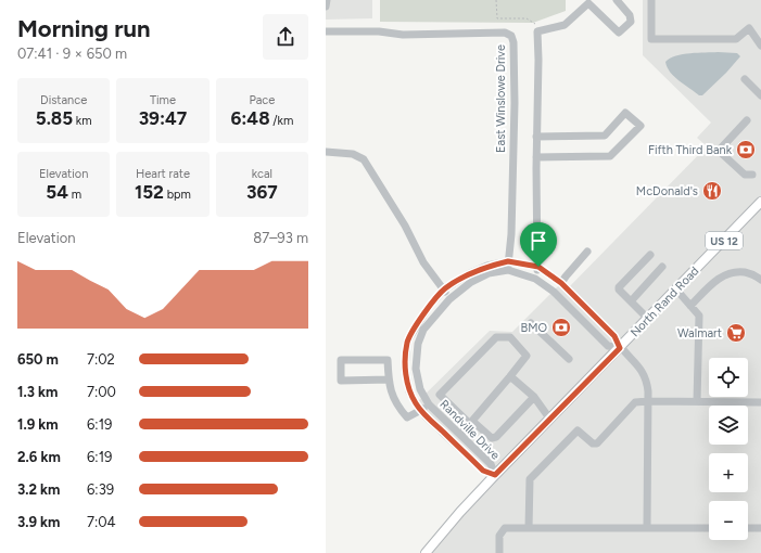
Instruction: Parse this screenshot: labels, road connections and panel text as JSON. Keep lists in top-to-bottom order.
{
  "streets": {
    "main road": ["US 12", "North Rand Road"],
    "street": ["East Winslowe Drive", "Randville Drive"]
  },
  "crossings": [
    ["North Rand Road", "Randville Drive"]
  ],
  "places": {
    "bank": ["Fifth Third Bank", "BMO"],
    "restaurant": ["McDonald's"],
    "supermarket": ["Walmart"]
  },
  "page": {
    "heading": ["Morning run", "07:41 · 9 × 650 m"],
    "stats": [
      ["Distance", "5.85 km"],
      ["Time", "39:47"],
      ["Pace", "6:48 /km"],
      ["Elevation", "54 m"],
      ["Heart rate", "152 bpm"],
      ["kcal", "367"]
    ],
    "chart": ["Elevation", "87–93 m"],
    "list": [
      {
        "name": "650 m",
        "note": "7:02"
      },
      {
        "name": "1.3 km",
        "note": "7:00"
      },
      {
        "name": "1.9 km",
        "note": "6:19"
      },
      {
        "name": "2.6 km",
        "note": "6:19"
      },
      {
        "name": "3.2 km",
        "note": "6:39"
      },
      {
        "name": "3.9 km",
        "note": "7:04"
      }
    ],
    "map_buttons": ["+", "−"]
  }
}
